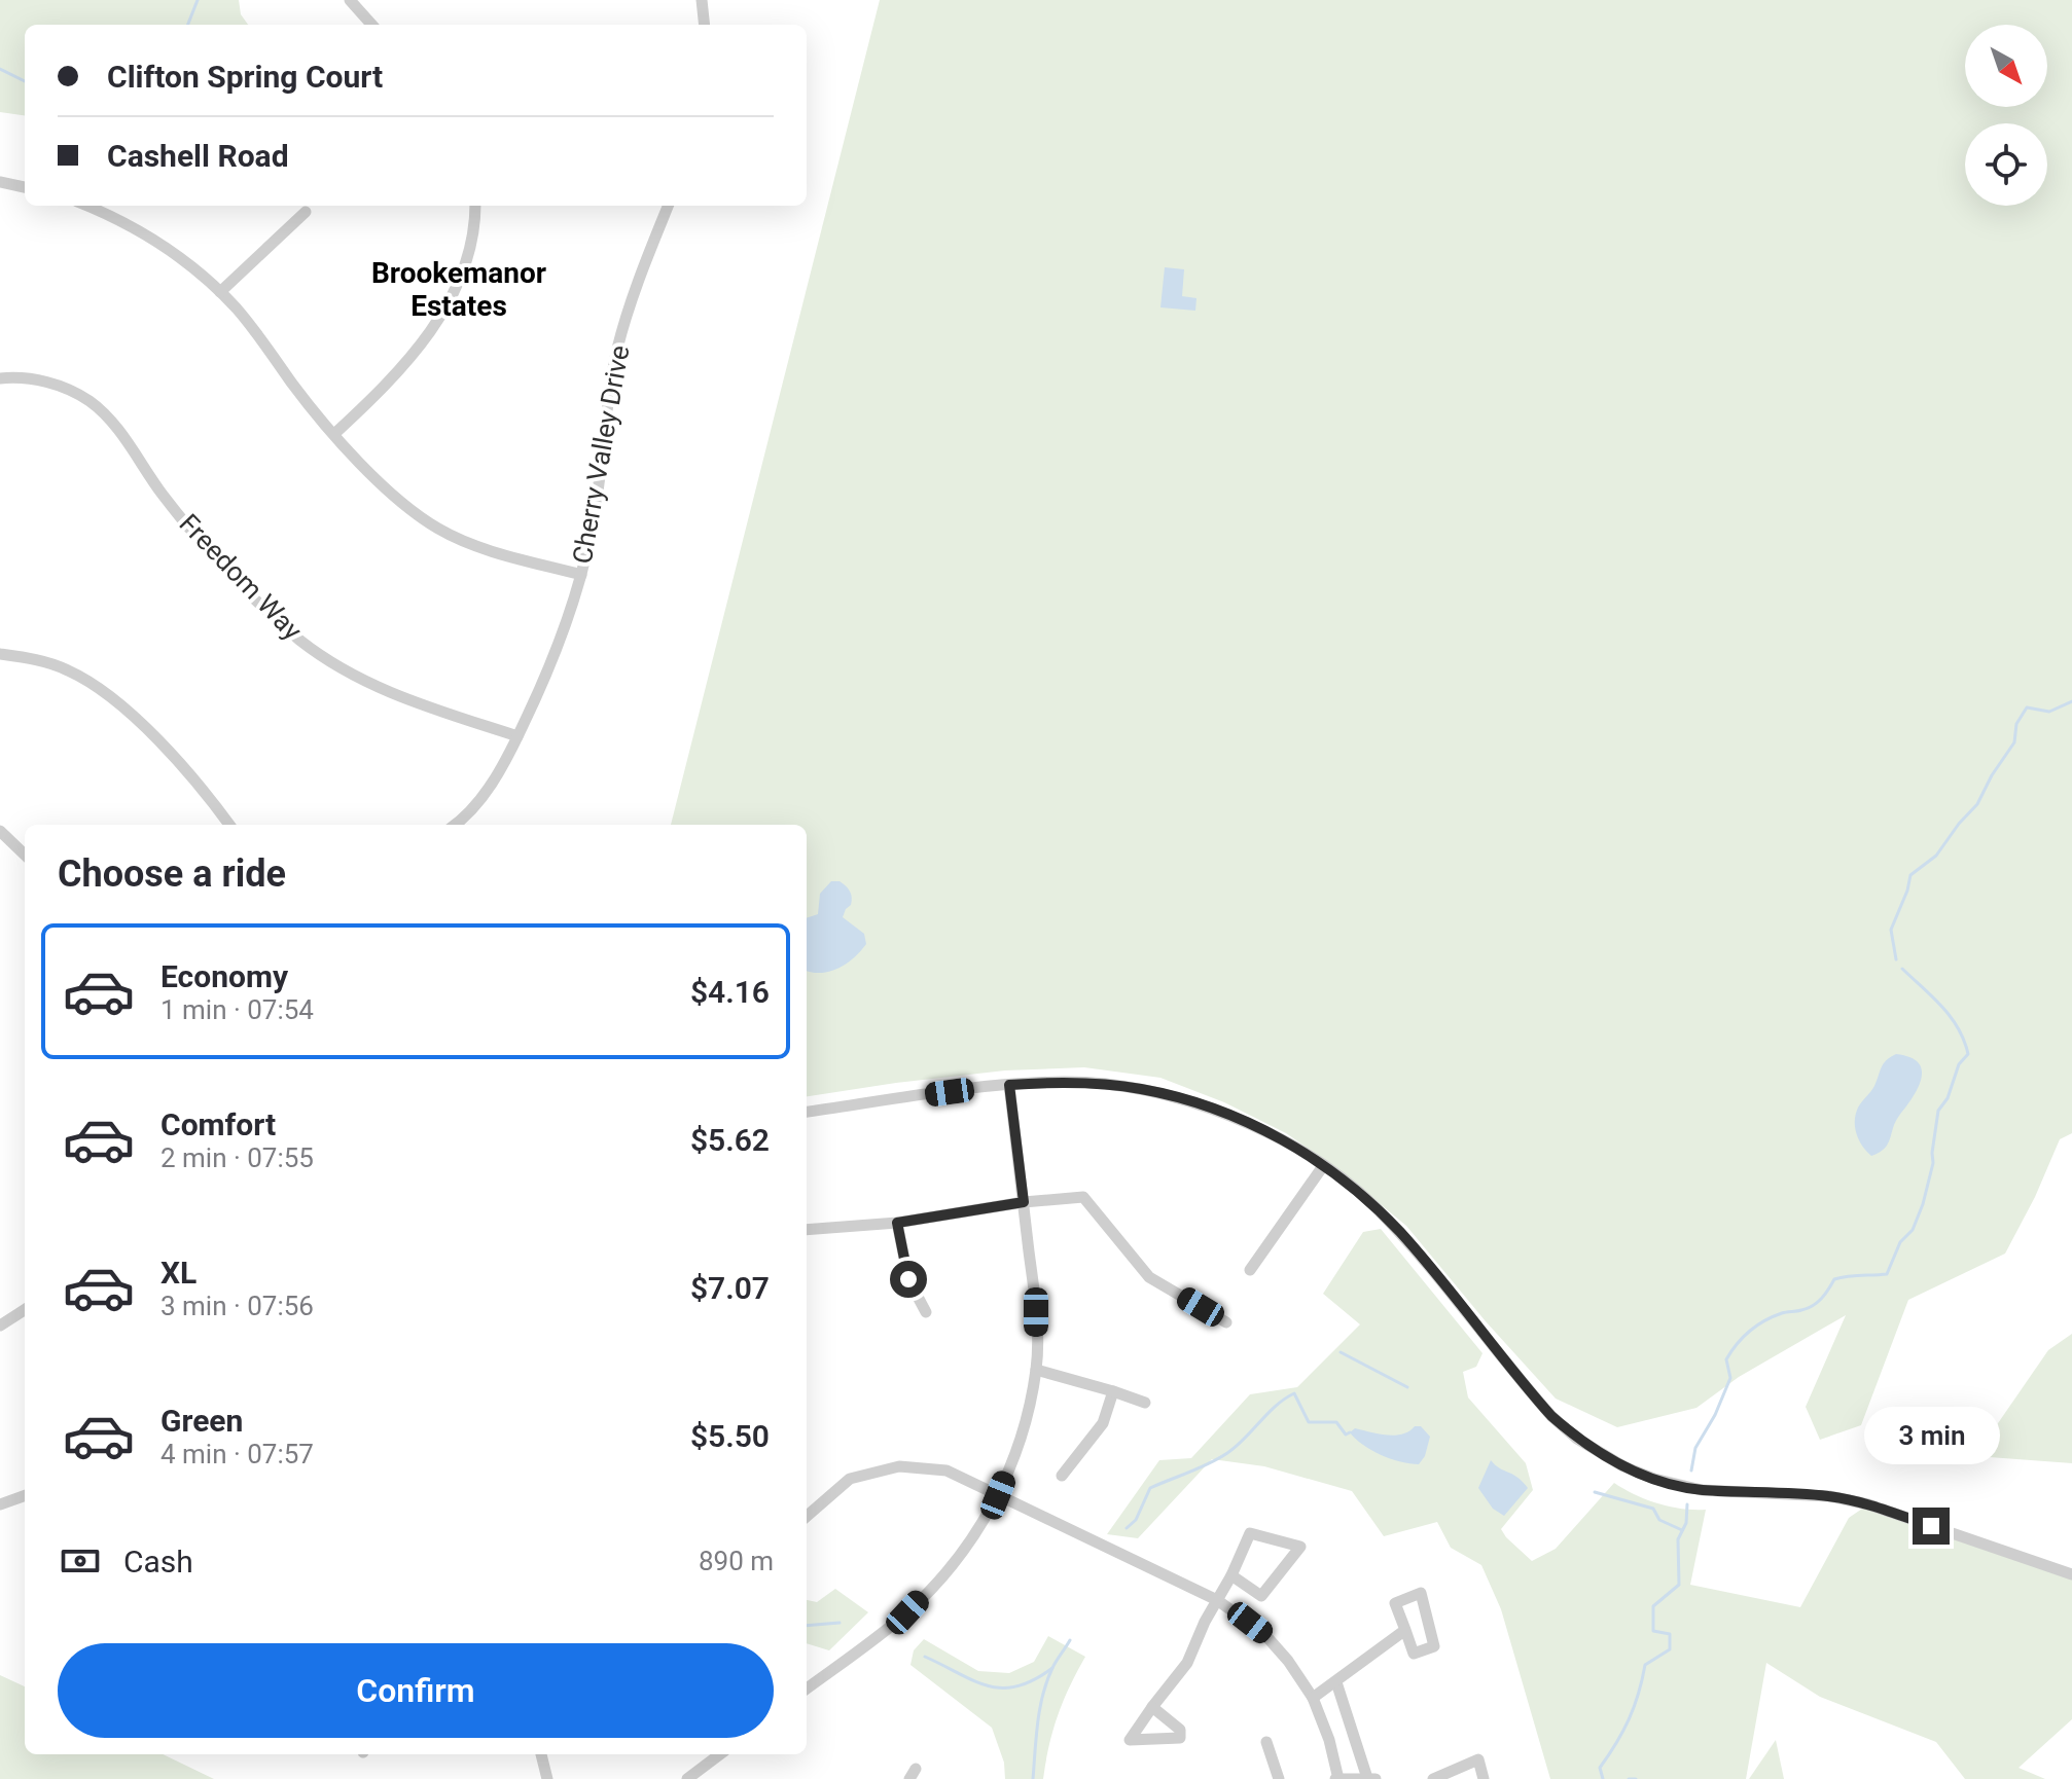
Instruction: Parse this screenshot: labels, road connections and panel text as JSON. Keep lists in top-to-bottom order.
{
  "streets": {
    "street": ["Cherry Valley Drive", "Freedom Way"]
  },
  "crossings": [
    ["Cherry Valley Drive", "Freedom Way"]
  ],
  "districts": ["Brookemanor Estates"],
  "north": "bottom right",
  "page": {
    "banner": ["Clifton Spring Court", "Cashell Road"],
    "heading": "Choose a ride",
    "list": [
      {
        "name": "Economy",
        "note": "1 min · 07:54",
        "value": "$4.16"
      },
      {
        "name": "Comfort",
        "note": "2 min · 07:55",
        "value": "$5.62"
      },
      {
        "name": "XL",
        "note": "3 min · 07:56",
        "value": "$7.07"
      },
      {
        "name": "Green",
        "note": "4 min · 07:57",
        "value": "$5.50"
      }
    ],
    "bubble": "3 min",
    "pay": ["Cash", "890 m"],
    "buttons": "Confirm"
  }
}
